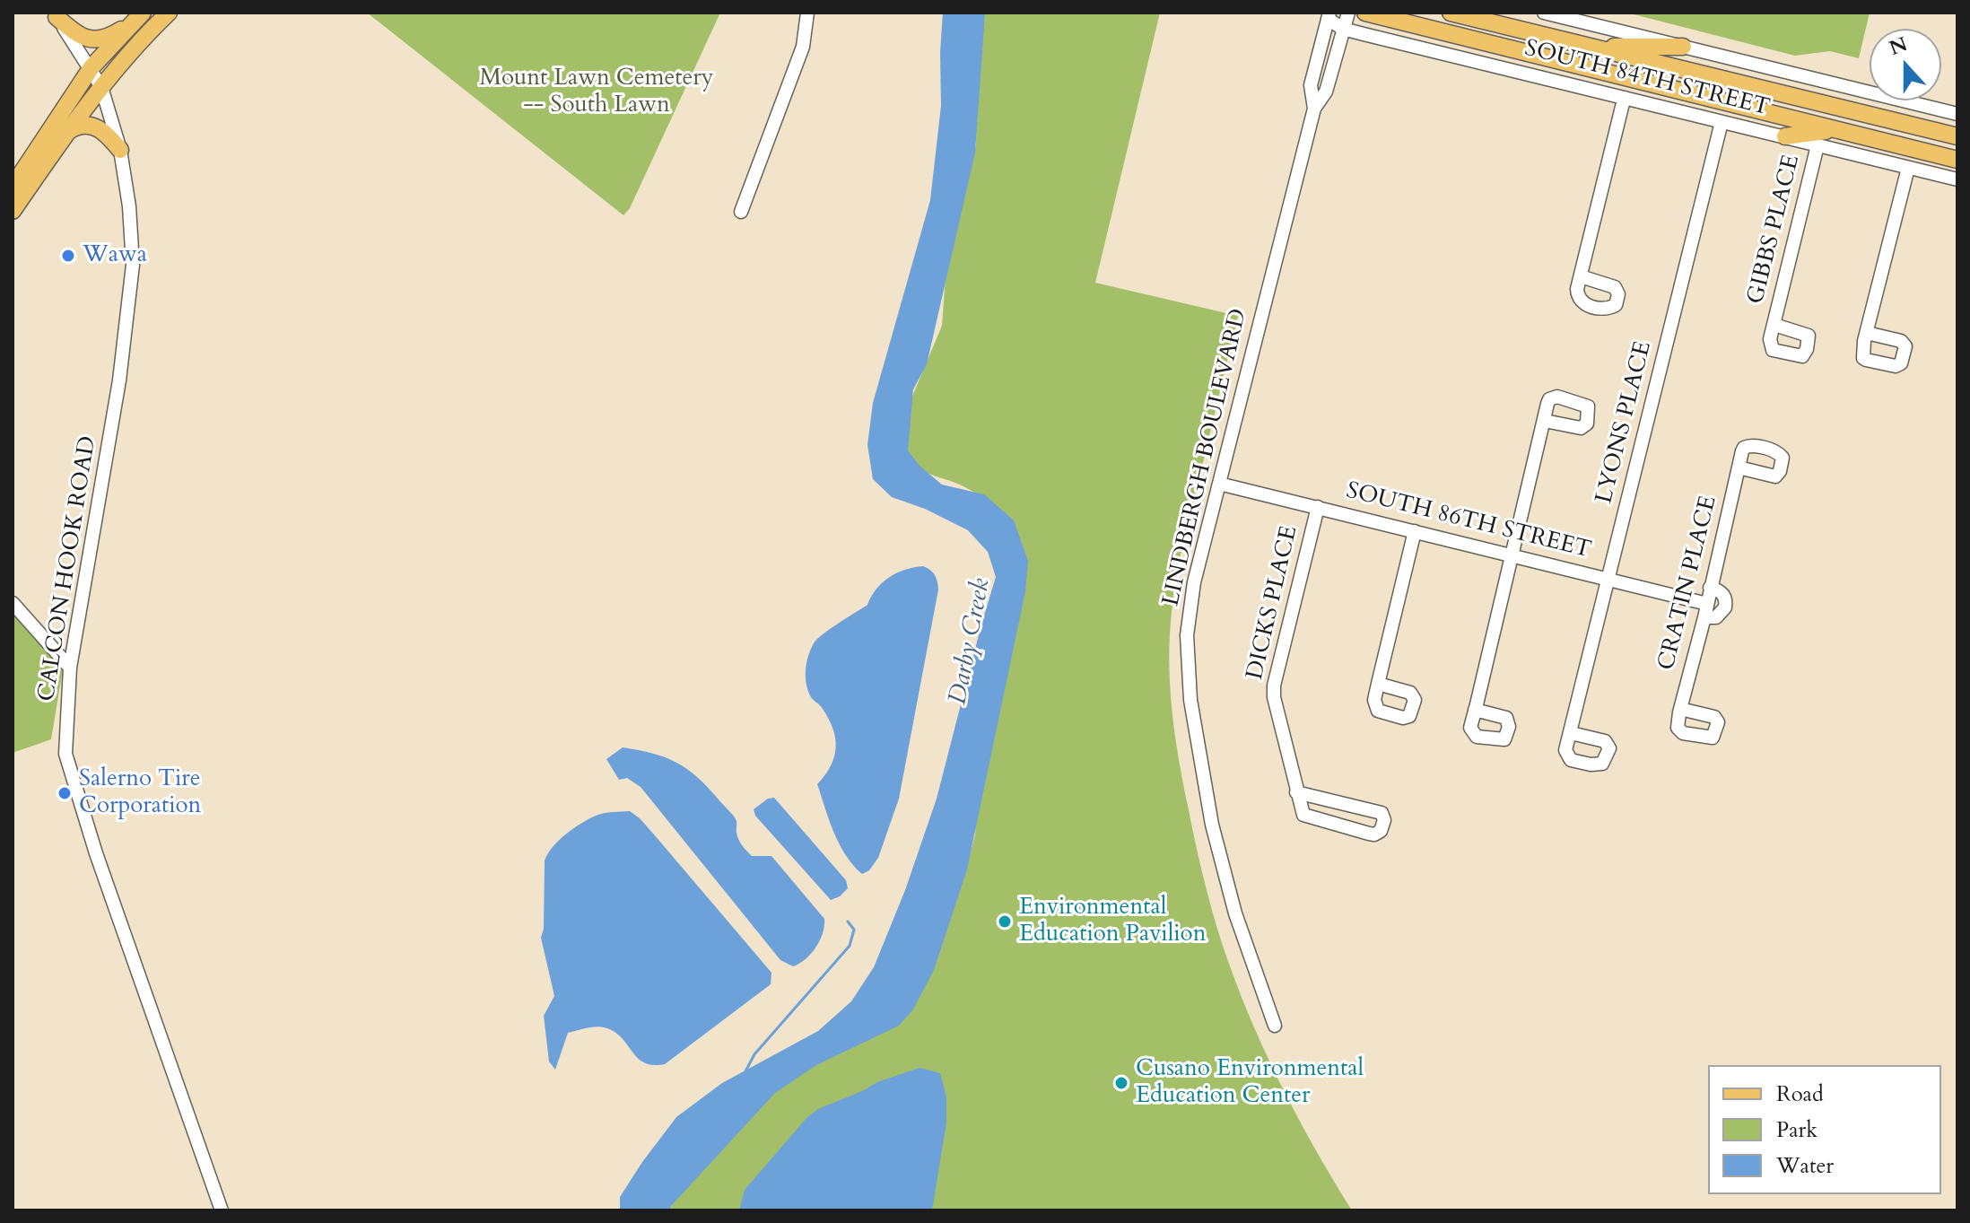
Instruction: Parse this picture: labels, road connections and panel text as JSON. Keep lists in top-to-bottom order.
{
  "streets": {
    "main road": ["SOUTH 84TH STREET"],
    "street": [
      "GIBBS PLACE",
      "LYONS PLACE",
      "LINDBERGH BOULEVARD",
      "SOUTH 86TH STREET",
      "CALCON HOOK ROAD",
      "CRATIN PLACE",
      "DICKS PLACE"
    ]
  },
  "crossings": [
    ["SOUTH 84TH STREET", "GIBBS PLACE"],
    ["SOUTH 84TH STREET", "LYONS PLACE"],
    ["SOUTH 84TH STREET", "LINDBERGH BOULEVARD"],
    ["LYONS PLACE", "SOUTH 86TH STREET"],
    ["LINDBERGH BOULEVARD", "SOUTH 86TH STREET"],
    ["SOUTH 86TH STREET", "CRATIN PLACE"],
    ["SOUTH 86TH STREET", "DICKS PLACE"]
  ],
  "water": ["Darby Creek"],
  "parks": ["Mount Lawn Cemetery -- South Lawn"],
  "places": [
    "Wawa",
    "Salerno Tire Corporation",
    "Environmental Education Pavilion",
    "Cusano Environmental Education Center"
  ],
  "legend": ["Road", "Park", "Water"],
  "north": "top"
}
